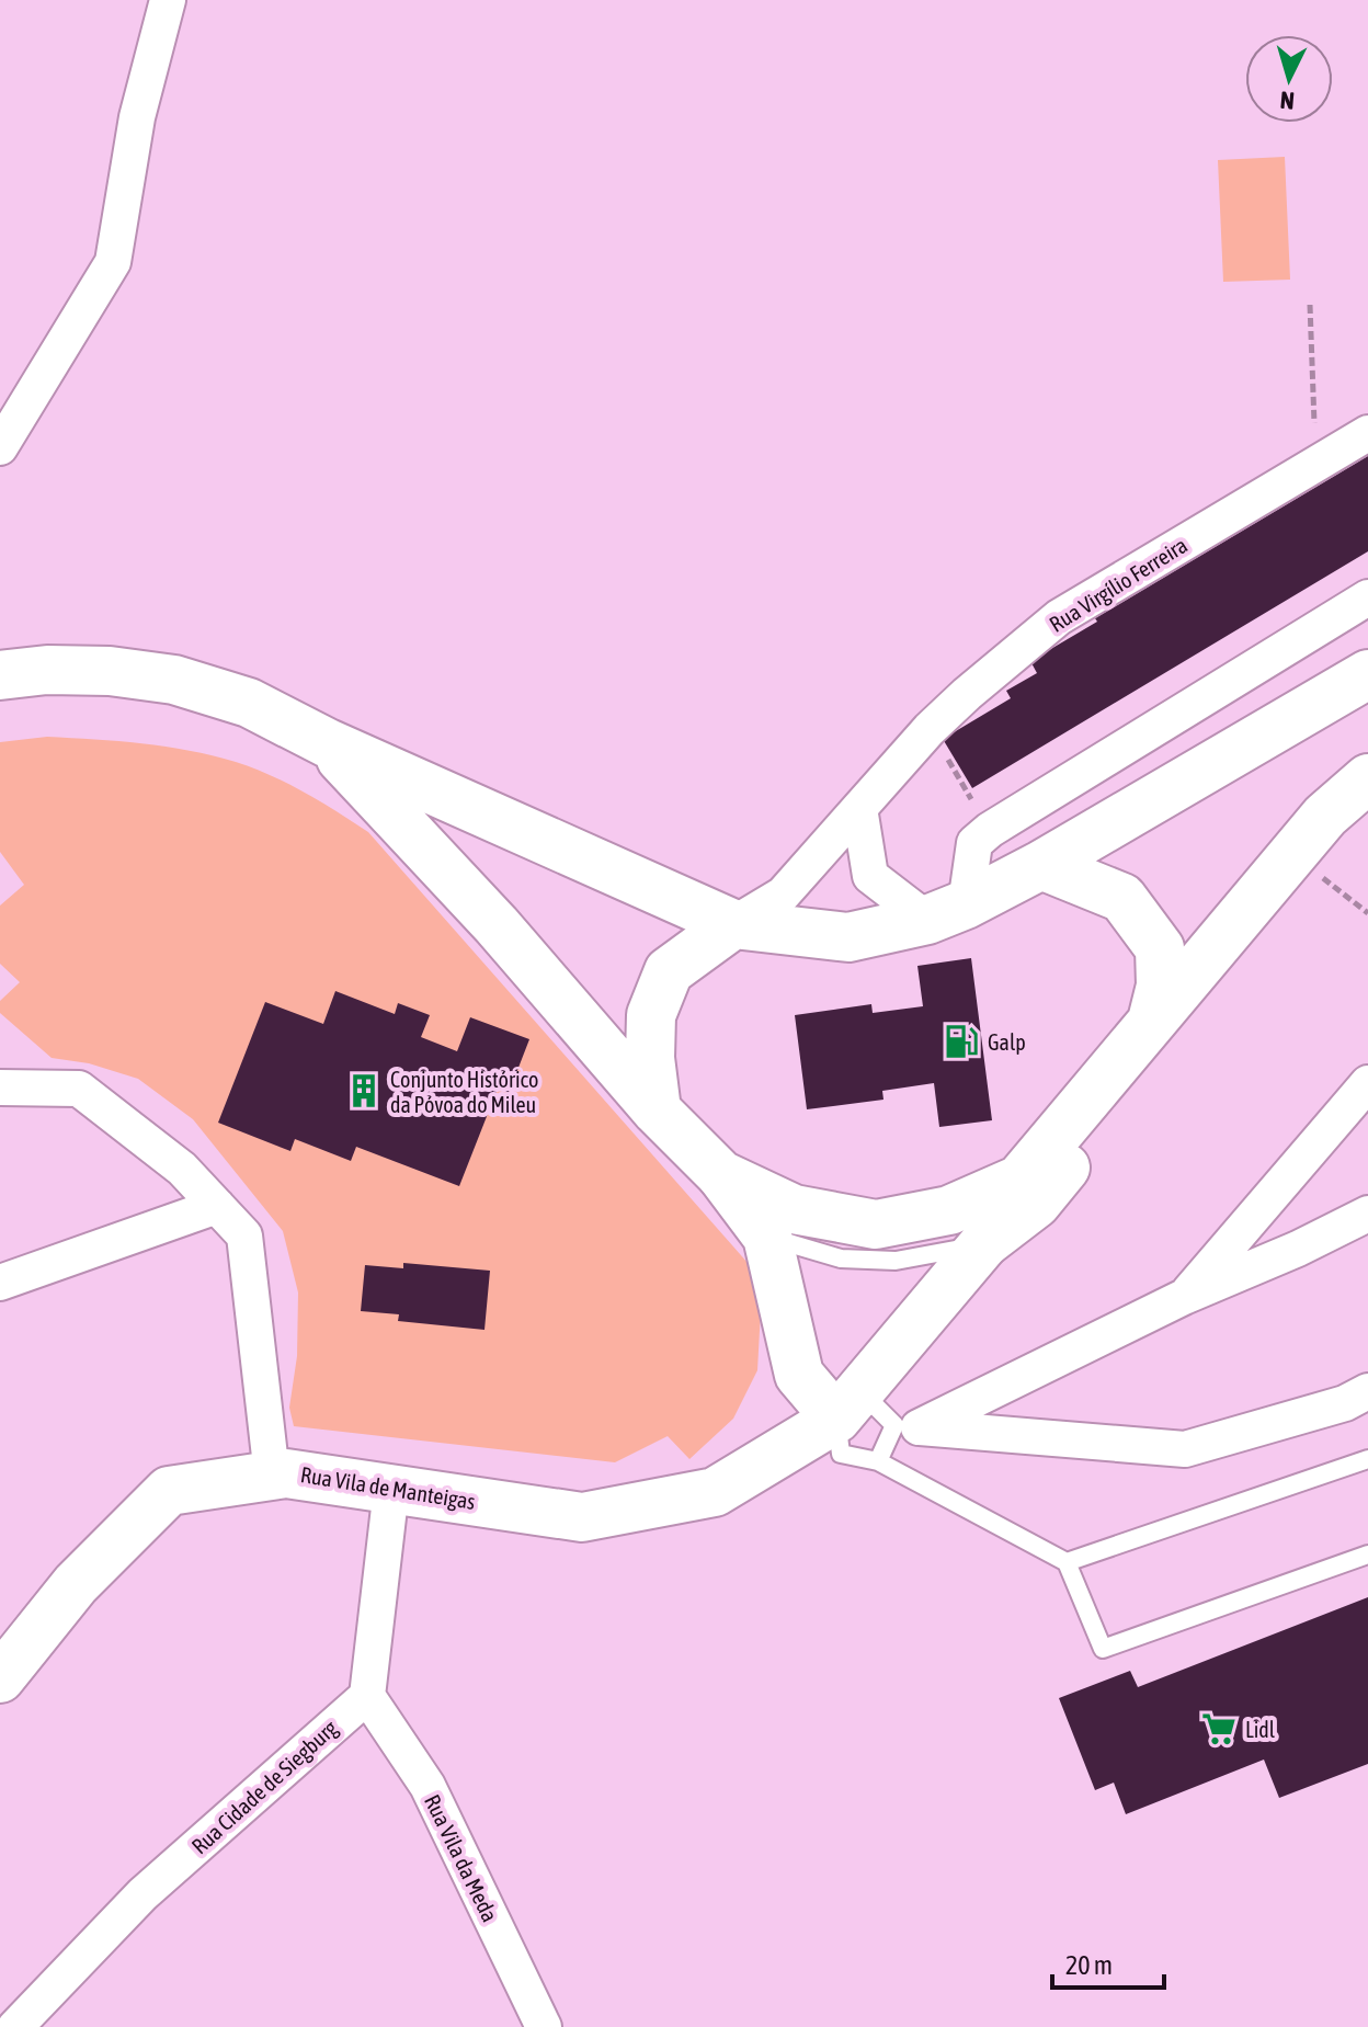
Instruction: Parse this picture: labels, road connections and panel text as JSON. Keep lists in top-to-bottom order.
{
  "streets": {
    "main road": ["Rua Vila de Manteigas"],
    "street": ["Rua Virgílio Ferreira", "Rua Cidade de Siegburg", "Rua Vila da Meda"]
  },
  "crossings": [
    ["Rua Cidade de Siegburg", "Rua Vila da Meda"]
  ],
  "places": {
    "fuel station": ["Galp"],
    "building": ["Conjunto Histórico da Póvoa do Mileu"],
    "supermarket": ["Lidl"]
  },
  "scale_bar": "20 m",
  "north": "bottom"
}
